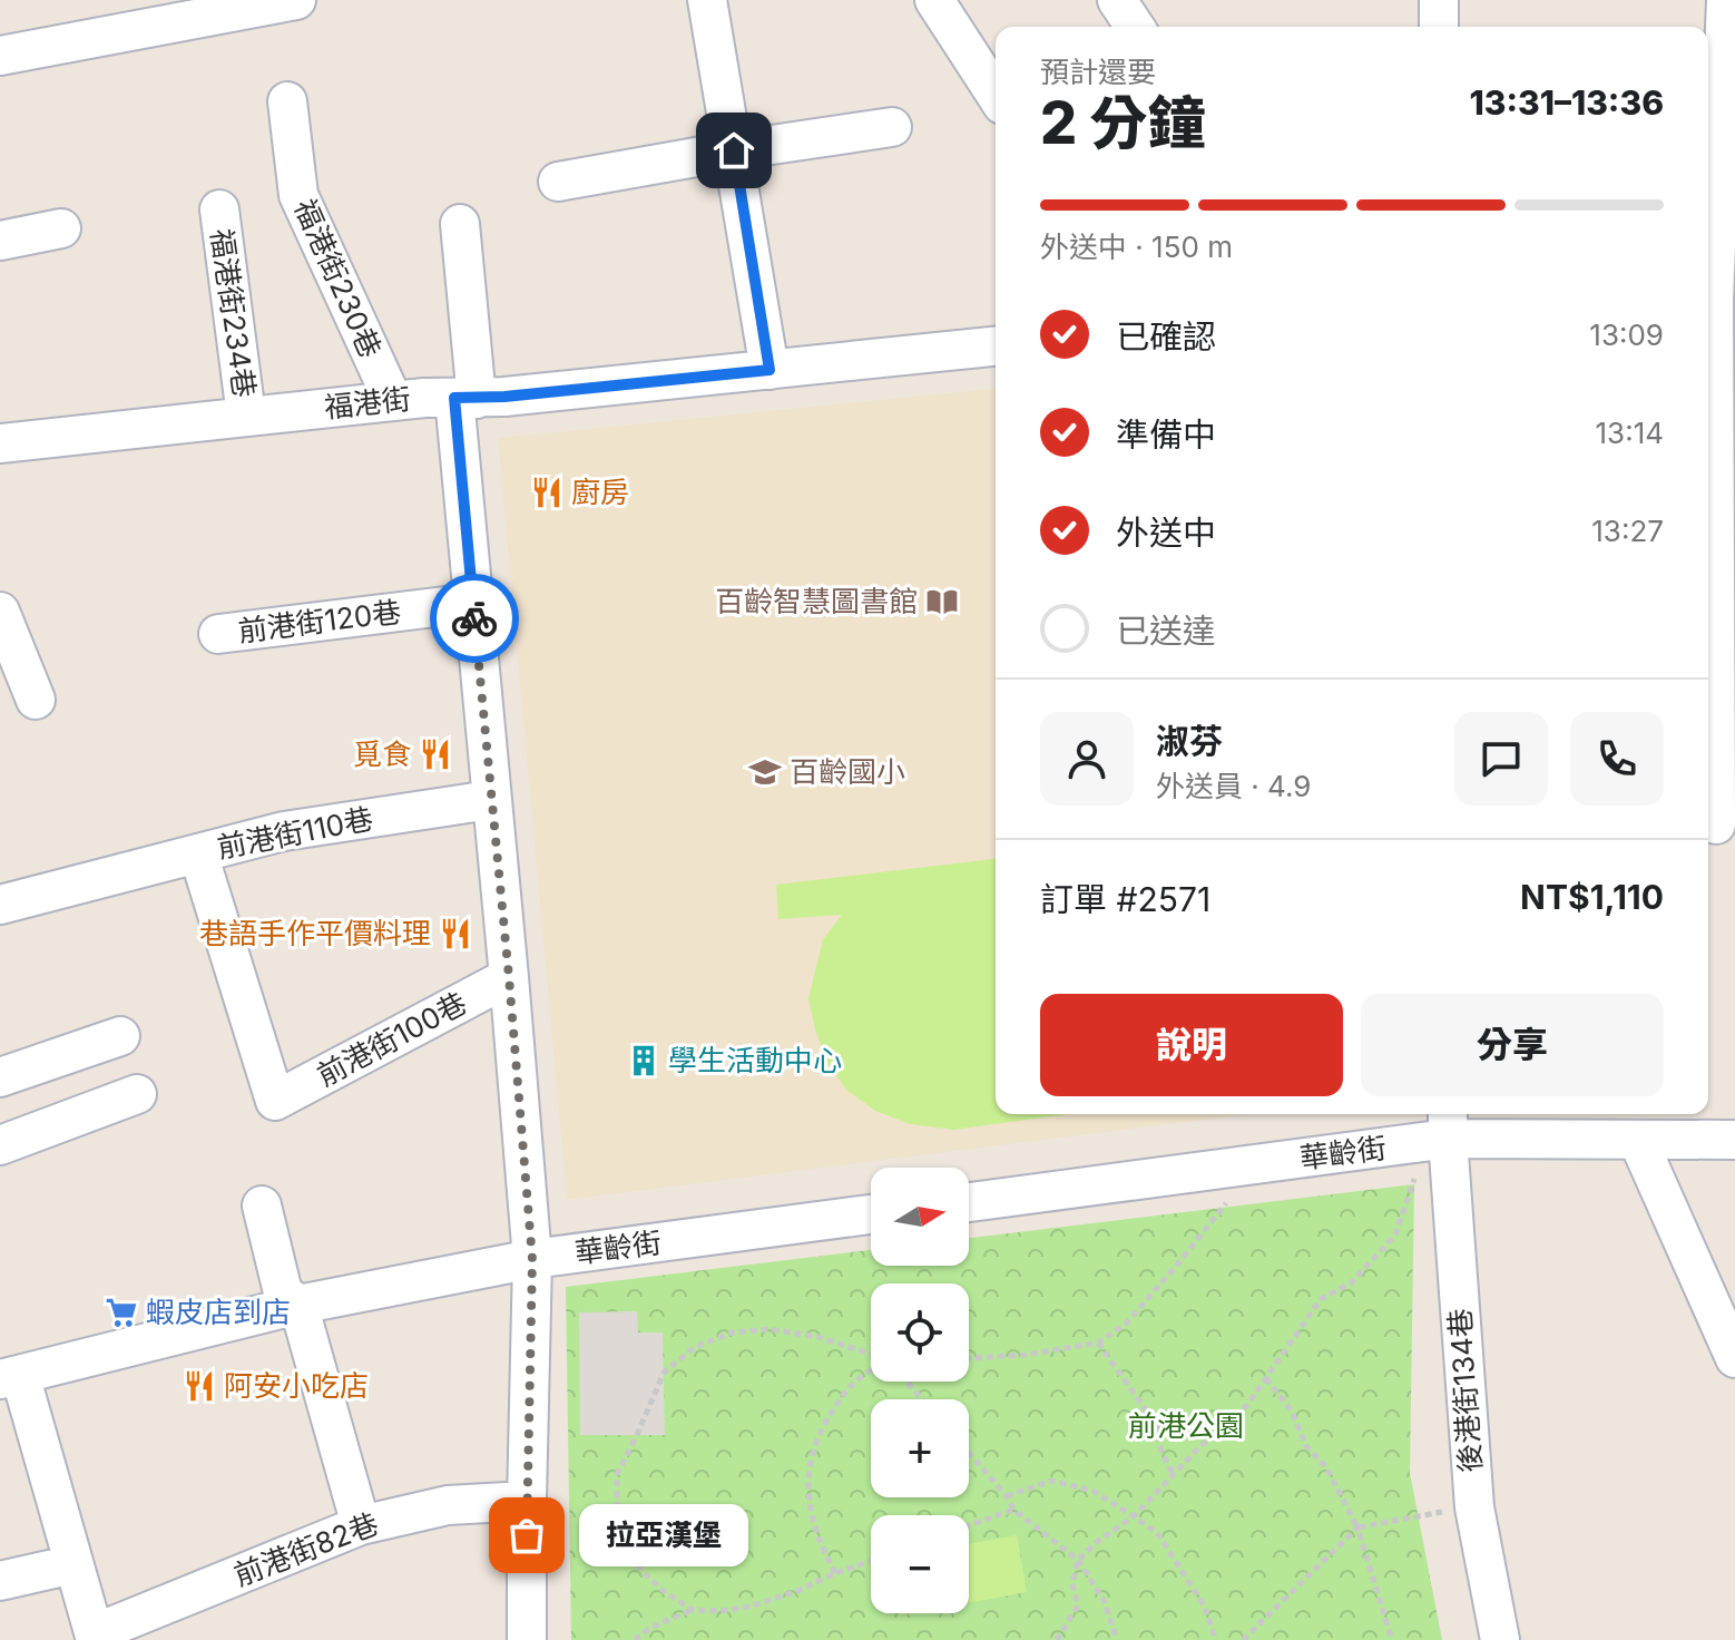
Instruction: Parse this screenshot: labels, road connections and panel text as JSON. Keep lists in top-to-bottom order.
{
  "streets": {
    "street": [
      "福港街230巷",
      "福港街234巷",
      "福港街",
      "前港街120巷",
      "前港街110巷",
      "前港街100巷",
      "華齡街",
      "後港街134巷",
      "前港街82巷"
    ]
  },
  "crossings": [
    ["福港街230巷", "福港街"],
    ["福港街234巷", "福港街"],
    ["前港街110巷", "前港街100巷"],
    ["華齡街", "後港街134巷"]
  ],
  "parks": ["前港公園"],
  "places": {
    "restaurant": [
      "廚房",
      "覓食",
      "巷語手作平價料理",
      "阿安小吃店"
    ],
    "library": ["百齡智慧圖書館"],
    "school or university": ["百齡國小"],
    "building": ["學生活動中心"],
    "supermarket": ["蝦皮店到店"],
    "other": ["拉亞漢堡"]
  },
  "north": "right",
  "page": {
    "heading": ["2 分鐘", "預計還要", "13:31–13:36"],
    "panel": [
      "淑芬",
      "外送員 · 4.9",
      "訂單 #2571",
      "NT$1,110"
    ],
    "bar": "外送中 · 150 m",
    "list": [
      ["已確認", "13:09"],
      ["準備中", "13:14"],
      ["外送中", "13:27"],
      "已送達"
    ],
    "buttons": ["說明", "分享"],
    "map_buttons": ["+", "−"],
    "bubble": "拉亞漢堡"
  }
}
